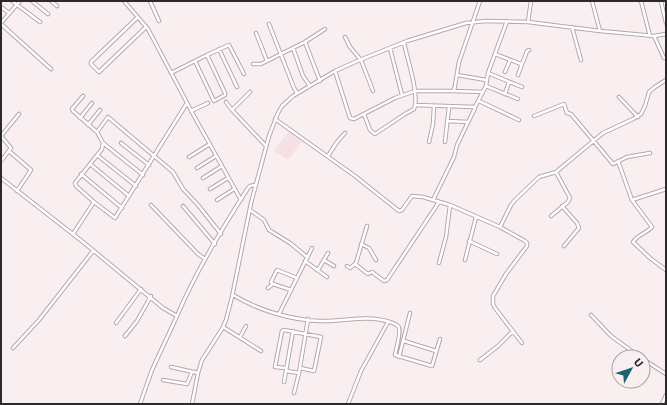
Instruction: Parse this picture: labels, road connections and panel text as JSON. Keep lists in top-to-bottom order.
{
  "north": "top right"
}
